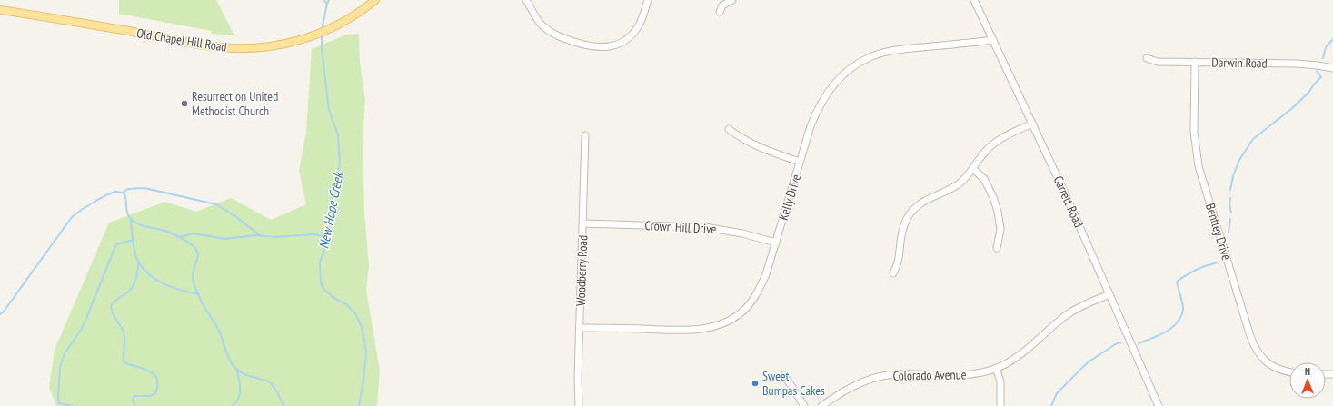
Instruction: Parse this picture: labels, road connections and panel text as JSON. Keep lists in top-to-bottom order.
{
  "streets": {
    "main road": ["Old Chapel Hill Road"],
    "street": [
      "Darwin Road",
      "Kelly Drive",
      "Garrett Road",
      "Crown Hill Drive",
      "Bentley Drive",
      "Woodberry Road",
      "Colorado Avenue"
    ]
  },
  "crossings": [
    ["Darwin Road", "Bentley Drive"],
    ["Kelly Drive", "Garrett Road"],
    ["Kelly Drive", "Crown Hill Drive"],
    ["Kelly Drive", "Woodberry Road"],
    ["Garrett Road", "Colorado Avenue"],
    ["Crown Hill Drive", "Woodberry Road"]
  ],
  "water": ["New Hope Creek"],
  "places": ["Resurrection United Methodist Church", "Sweet Bumpas Cakes"],
  "north": "top"
}
